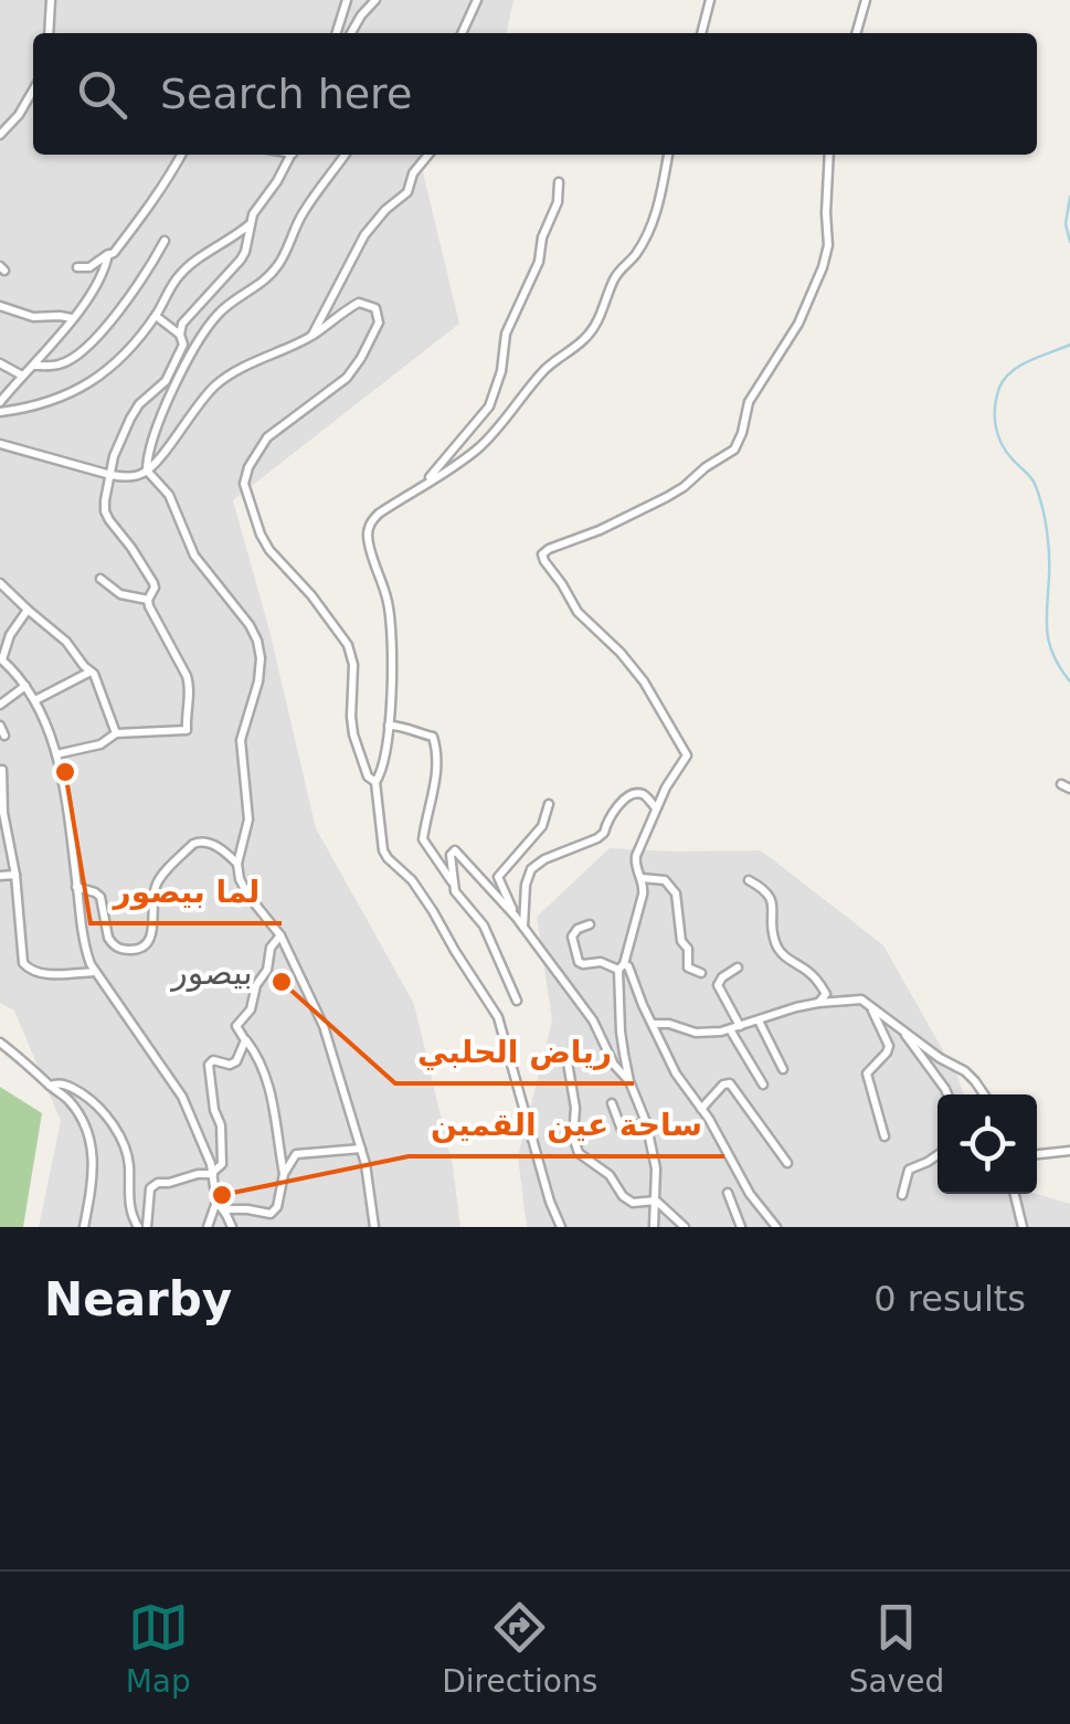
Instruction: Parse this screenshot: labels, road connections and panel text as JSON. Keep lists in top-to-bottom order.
{
  "districts": ["بيصور"],
  "places": ["لما بيصور", "رياض الحلبي", "ساحة عين القمين"],
  "page": {
    "search": "Search here",
    "heading": ["Nearby", "0 results"],
    "nav": ["Map", "Directions", "Saved"]
  }
}
